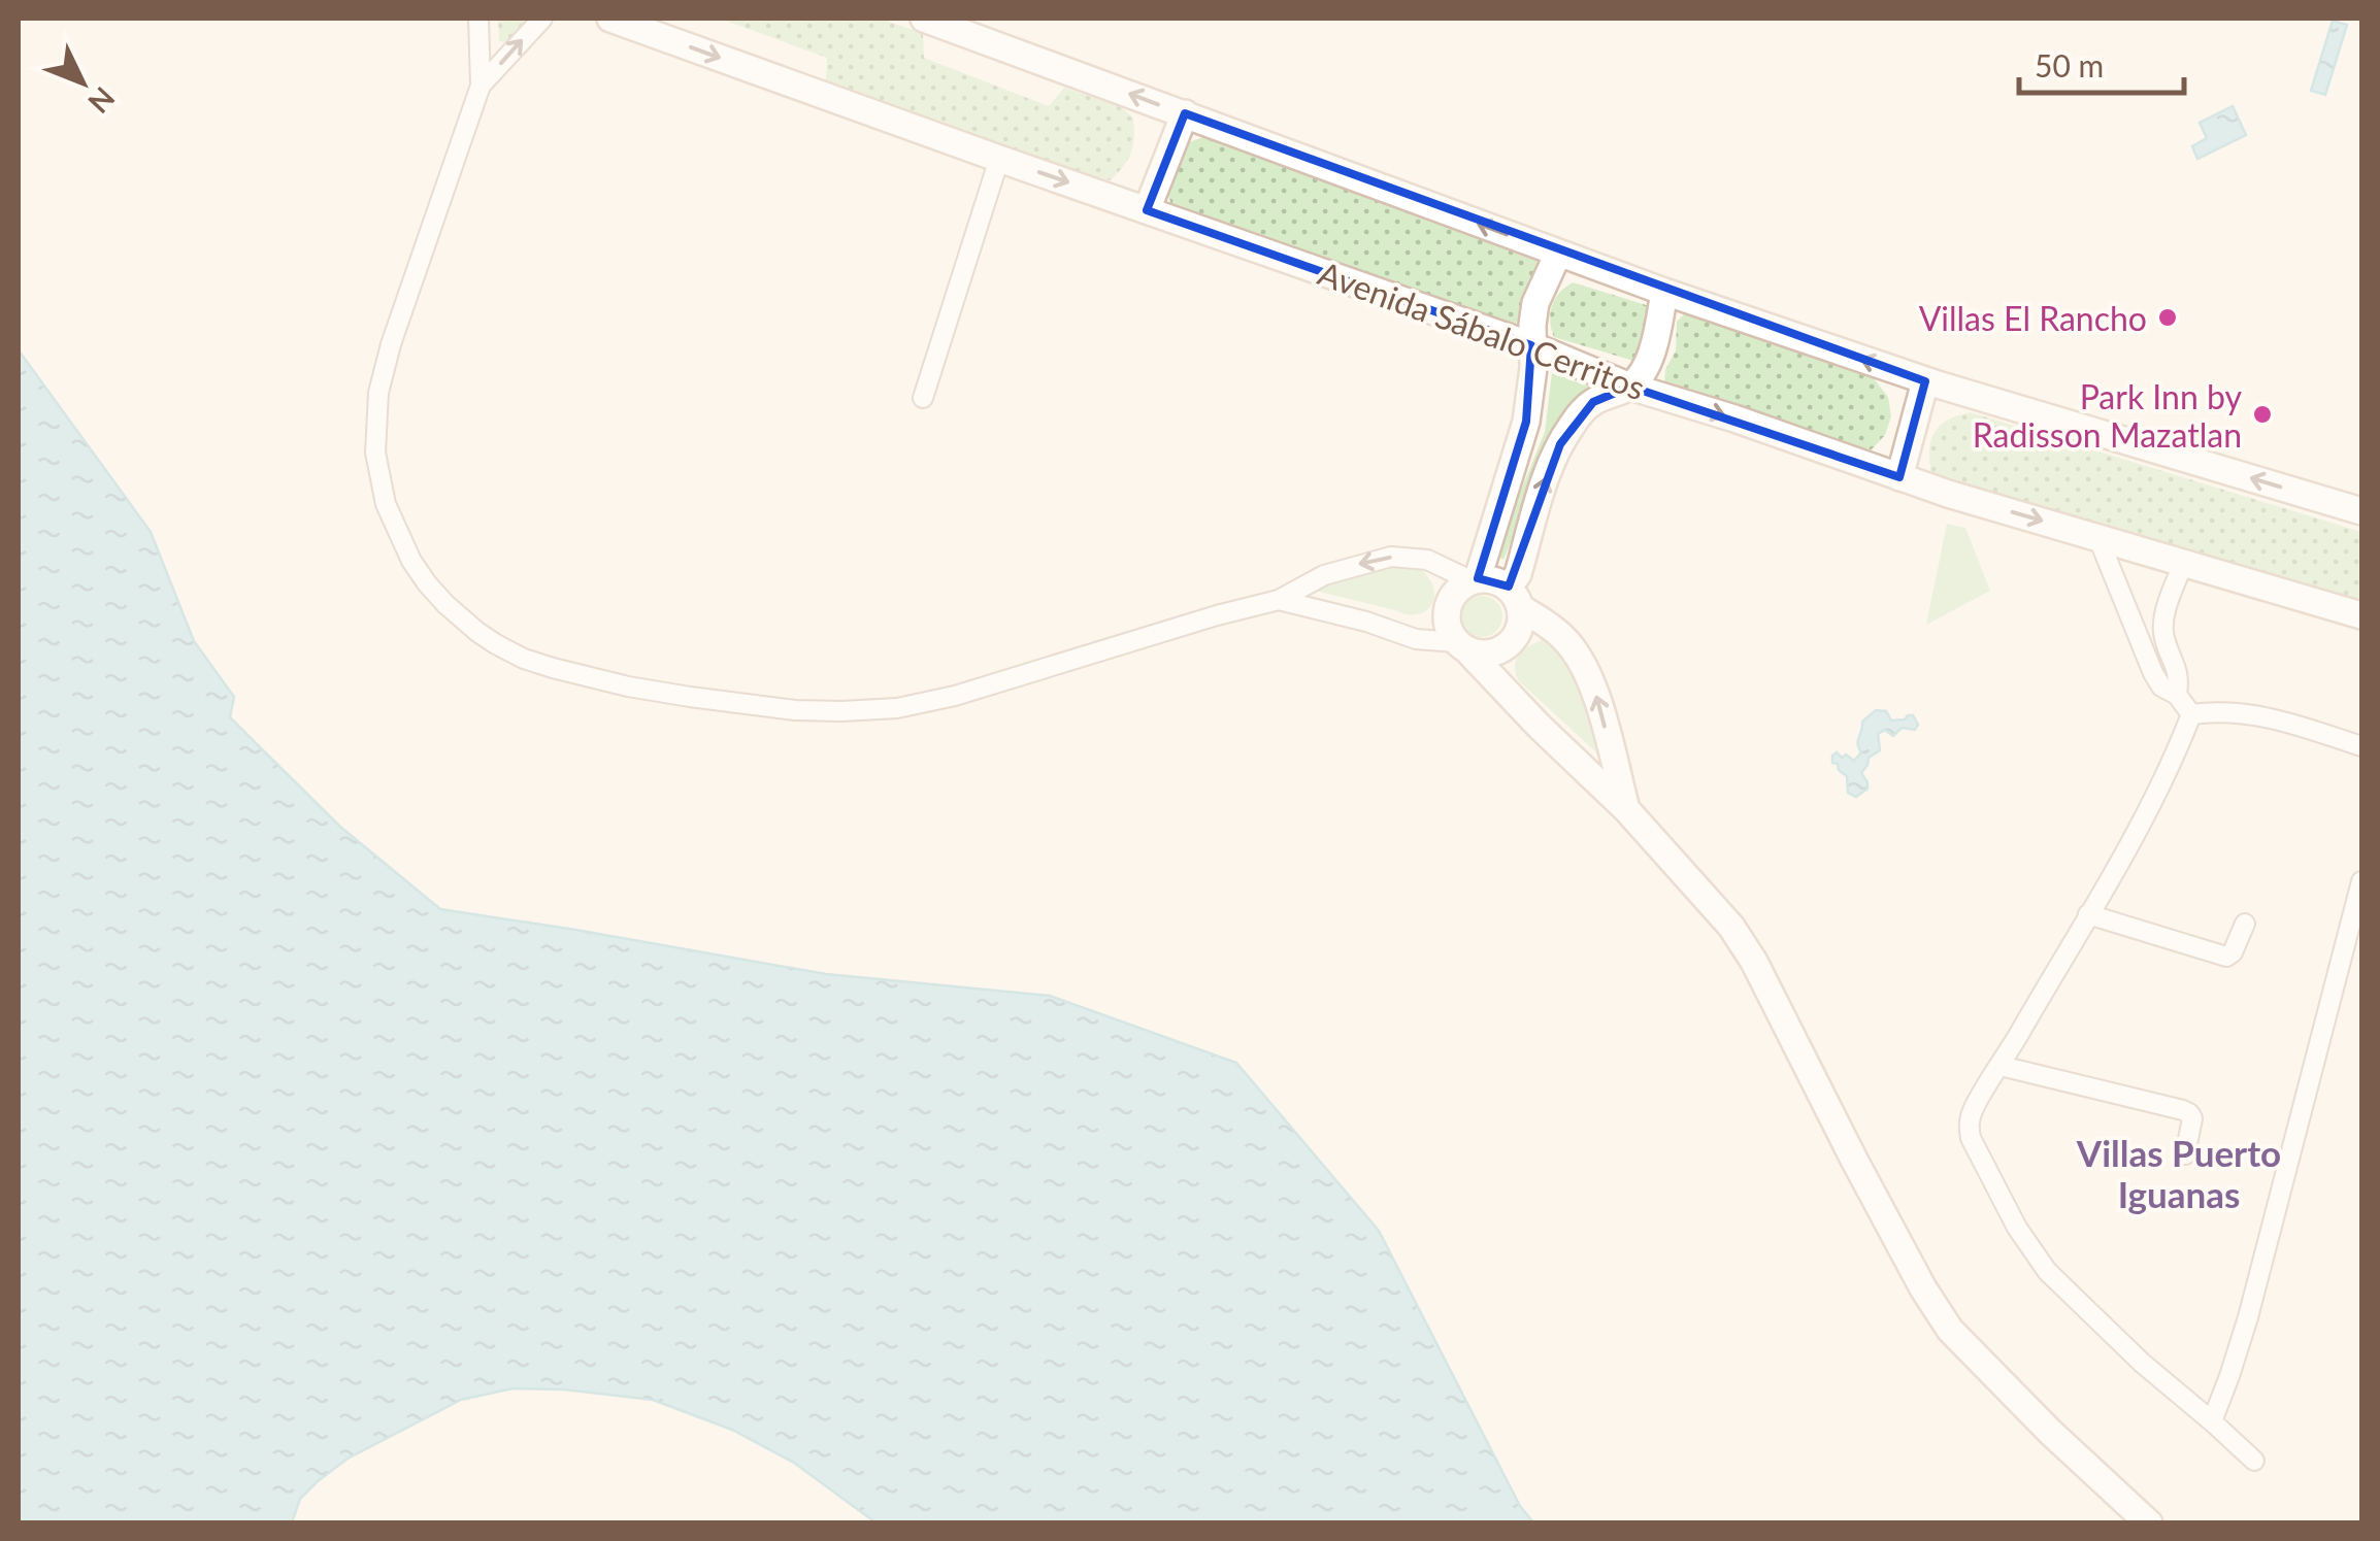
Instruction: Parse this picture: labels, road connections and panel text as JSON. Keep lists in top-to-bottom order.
{
  "streets": {
    "main road": ["Avenida Sábalo Cerritos"]
  },
  "districts": ["Villas Puerto Iguanas"],
  "places": ["Villas El Rancho", "Park Inn by Radisson Mazatlan"],
  "scale_bar": "50 m",
  "north": "bottom right"
}
